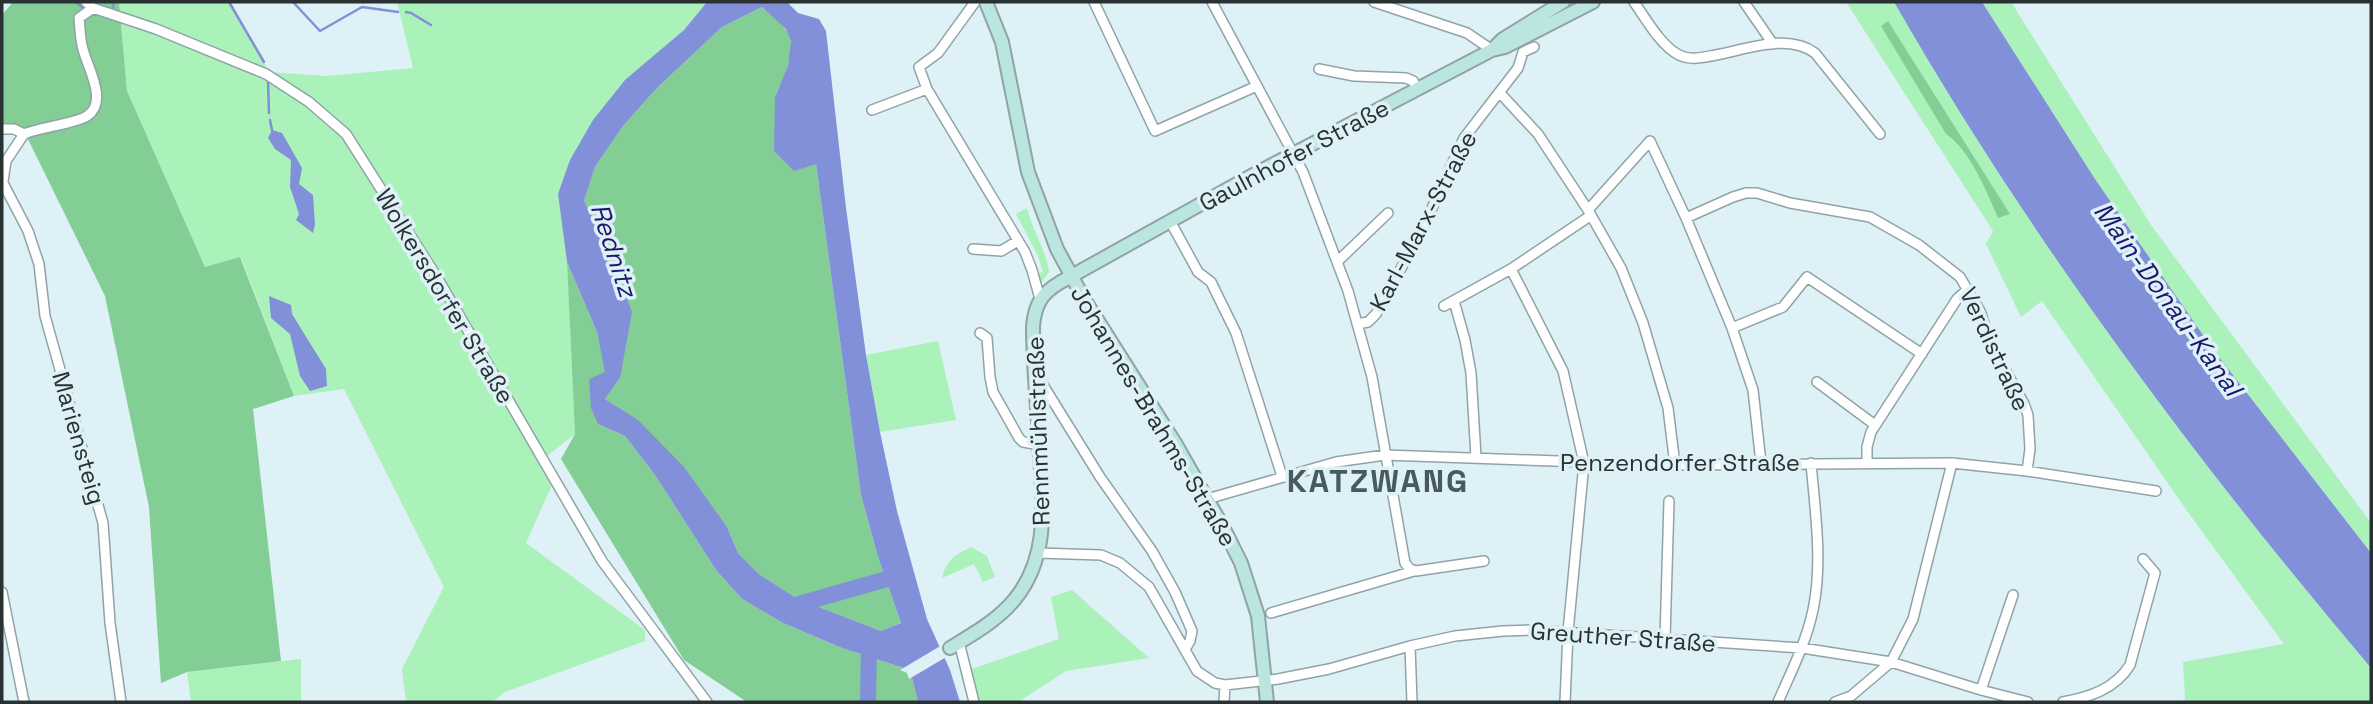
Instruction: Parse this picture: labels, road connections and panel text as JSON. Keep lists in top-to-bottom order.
{
  "streets": {
    "main road": ["Gaulnhofer Straße", "Johannes-Brahms-Straße", "Rennmühlstraße"],
    "street": [
      "Karl-Marx-Straße",
      "Wolkersdorfer Straße",
      "Verdistraße",
      "Mariensteig",
      "Penzendorfer Straße",
      "Greuther Straße"
    ]
  },
  "crossings": [
    ["Gaulnhofer Straße", "Johannes-Brahms-Straße"],
    ["Gaulnhofer Straße", "Rennmühlstraße"],
    ["Gaulnhofer Straße", "Penzendorfer Straße"],
    ["Verdistraße", "Penzendorfer Straße"],
    ["Johannes-Brahms-Straße", "Rennmühlstraße"],
    ["Johannes-Brahms-Straße", "Penzendorfer Straße"],
    ["Johannes-Brahms-Straße", "Greuther Straße"]
  ],
  "districts": ["KATZWANG"],
  "water": ["Rednitz", "Main-Donau-Kanal"]
}
